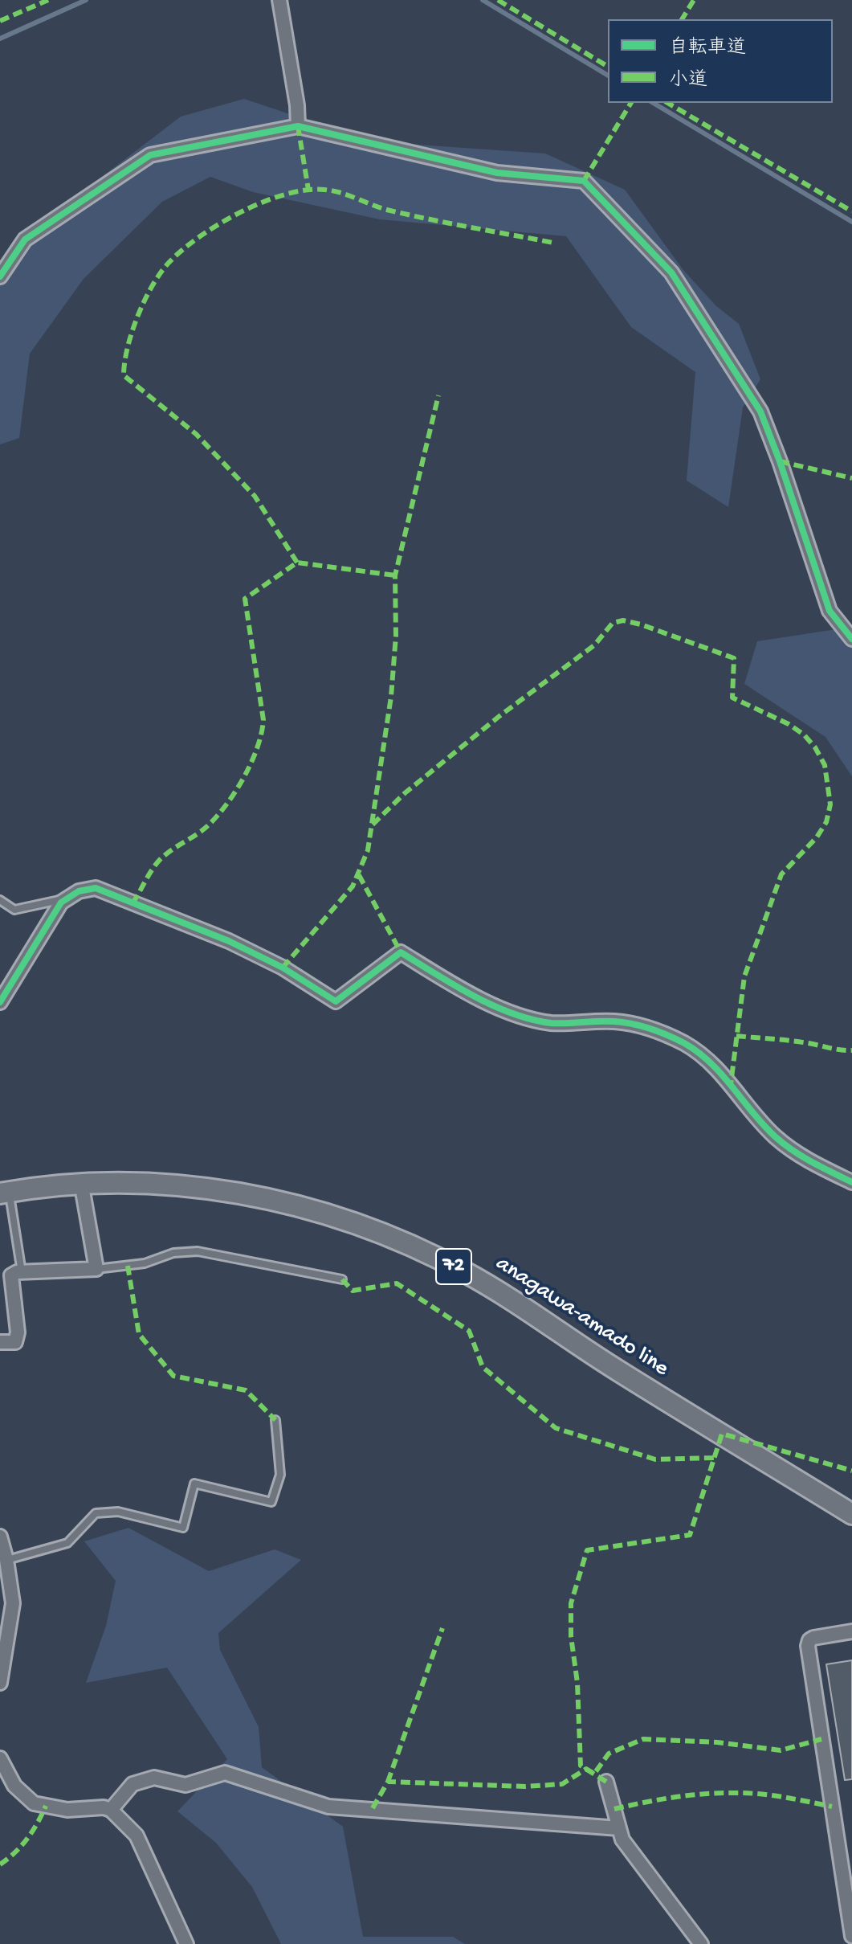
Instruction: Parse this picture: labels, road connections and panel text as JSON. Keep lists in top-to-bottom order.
{
  "streets": {
    "main road": ["72", "anagawa-amado line"]
  },
  "legend": ["自転車道", "小道"]
}
